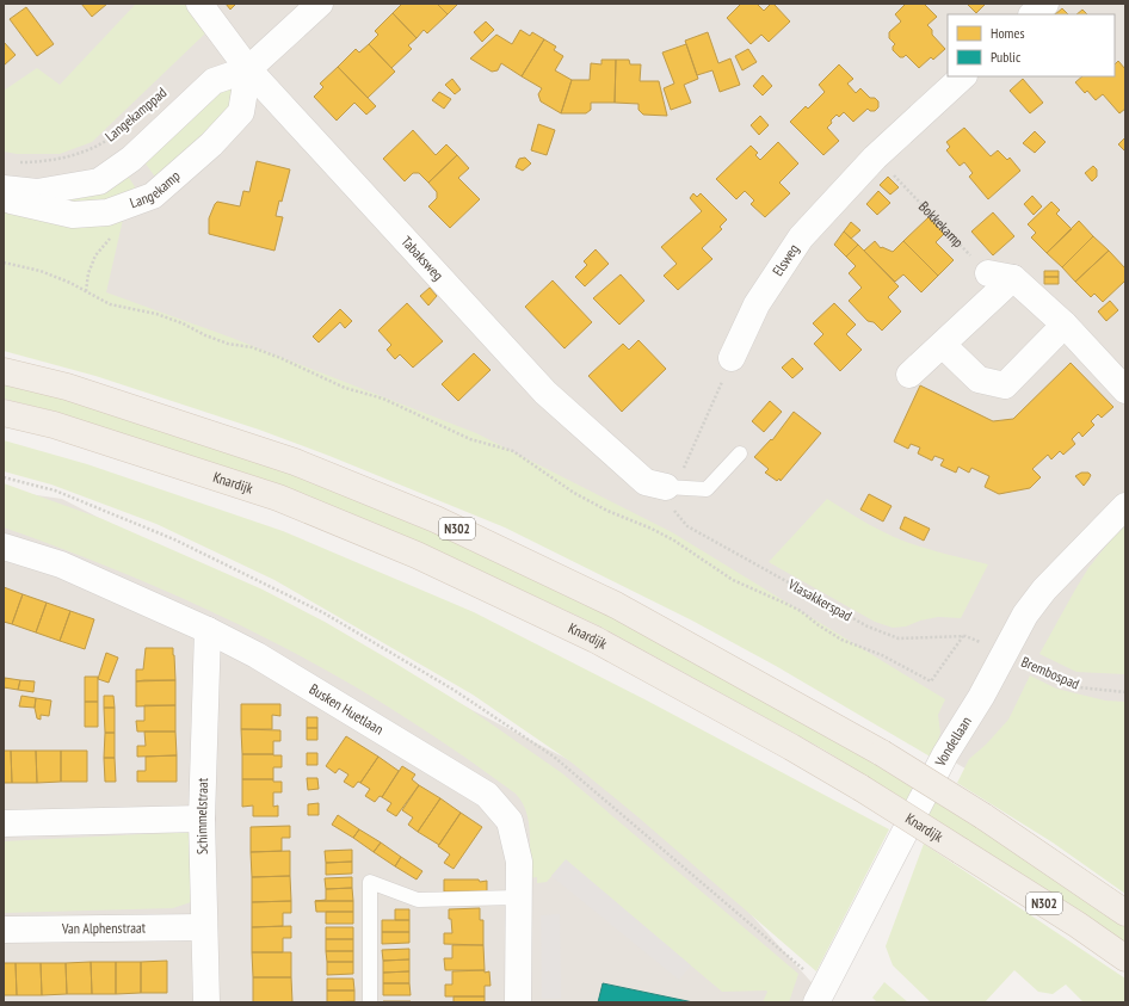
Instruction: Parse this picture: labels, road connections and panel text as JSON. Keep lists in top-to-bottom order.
{
  "streets": {
    "main road": ["Knardijk", "N302"],
    "street": [
      "Langekamp",
      "Tabaksweg",
      "Elsweg",
      "Busken Huetlaan",
      "Vondellaan",
      "Schimmelstraat",
      "Van Alphenstraat"
    ],
    "path": [
      "Langekamppad",
      "Bokkekamp",
      "Vlasakkerspad",
      "Brembospad"
    ]
  },
  "crossings": [
    ["Langekamp", "Tabaksweg"],
    ["Bokkekamp", "Elsweg"],
    ["Tabaksweg", "Vlasakkerspad"],
    ["Vlasakkerspad", "Brembospad"],
    ["Vlasakkerspad", "Vondellaan"],
    ["Brembospad", "Vondellaan"],
    ["Busken Huetlaan", "Schimmelstraat"],
    ["Schimmelstraat", "Van Alphenstraat"]
  ],
  "legend": ["Homes", "Public"]
}
